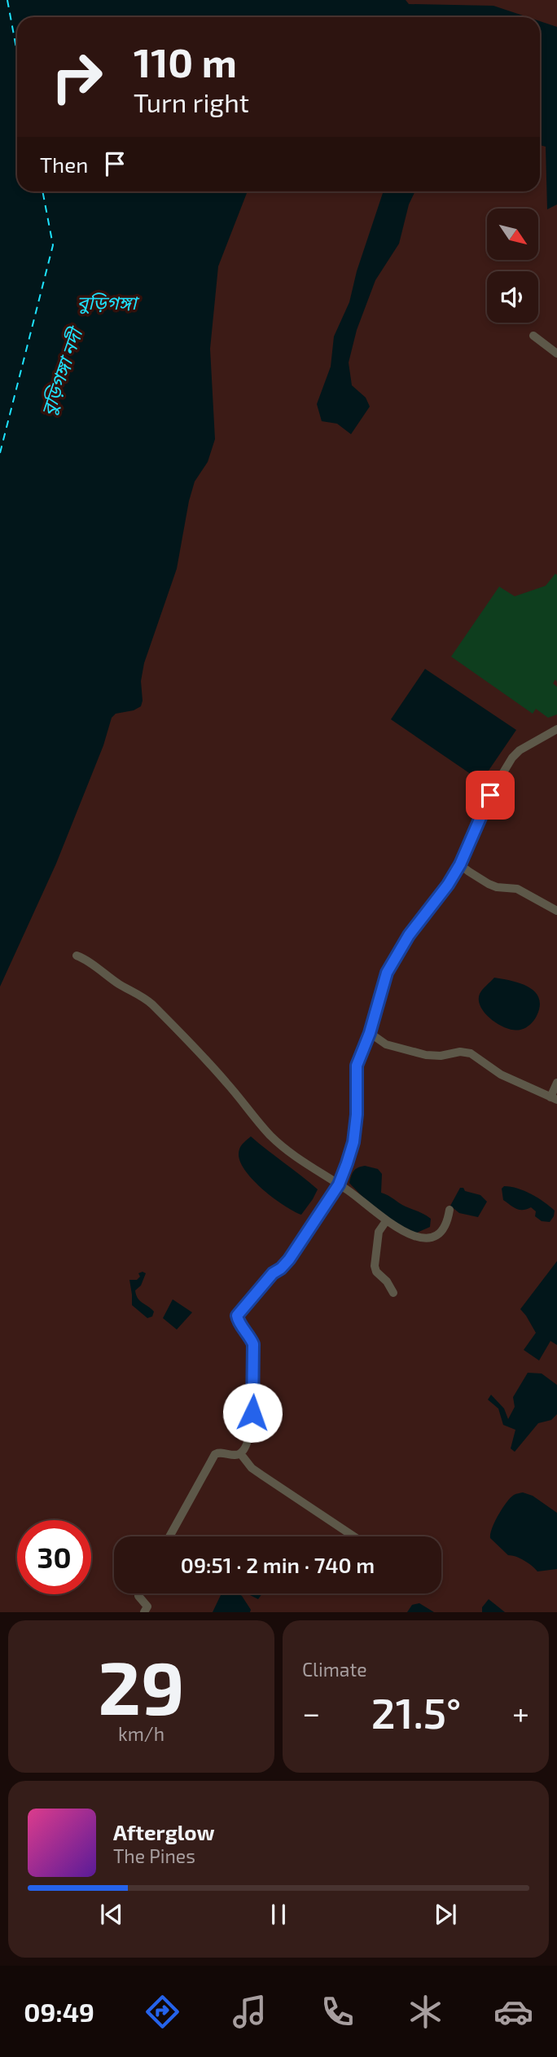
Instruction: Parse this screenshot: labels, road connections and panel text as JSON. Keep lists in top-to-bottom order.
{
  "water": ["বুড়িগঙ্গা", "বুড়িগঙ্গা নদী"],
  "north": "bottom right",
  "page": {
    "turn": ["110 m", "Turn right"],
    "then": "Then",
    "limit": "30",
    "trip": "09:51 · 2 min · 740 m",
    "tile": [
      ["29", "km/h"],
      "Climate"
    ],
    "heat": ["−", "21.5°", "+"],
    "song": ["Afterglow", "The Pines"],
    "tabs": "09:49"
  }
}
